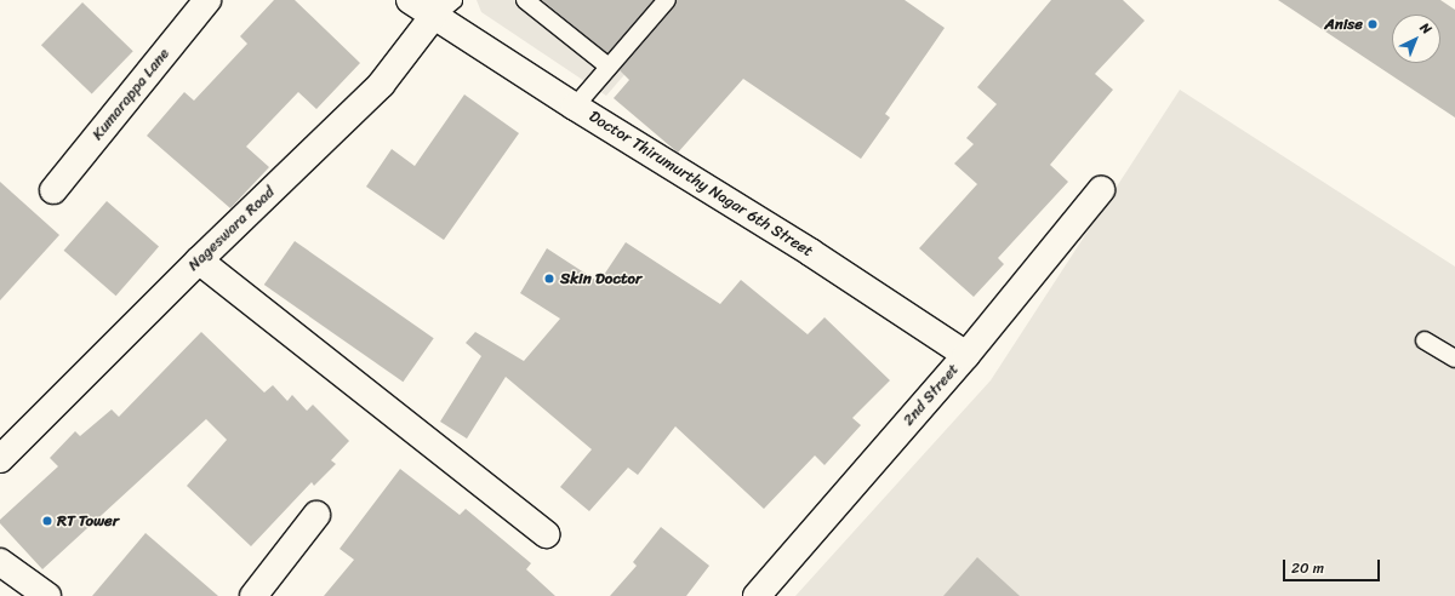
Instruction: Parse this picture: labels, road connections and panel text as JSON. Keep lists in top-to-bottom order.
{
  "streets": {
    "street": [
      "Kumarappa Lane",
      "Doctor Thirumurthy Nagar 6th Street",
      "Nageswara Road",
      "2nd Street"
    ]
  },
  "crossings": [
    ["Doctor Thirumurthy Nagar 6th Street", "Nageswara Road"],
    ["Doctor Thirumurthy Nagar 6th Street", "2nd Street"]
  ],
  "places": ["Anise", "Skin Doctor", "RT Tower"],
  "scale_bar": "20 m",
  "north": "top right"
}
